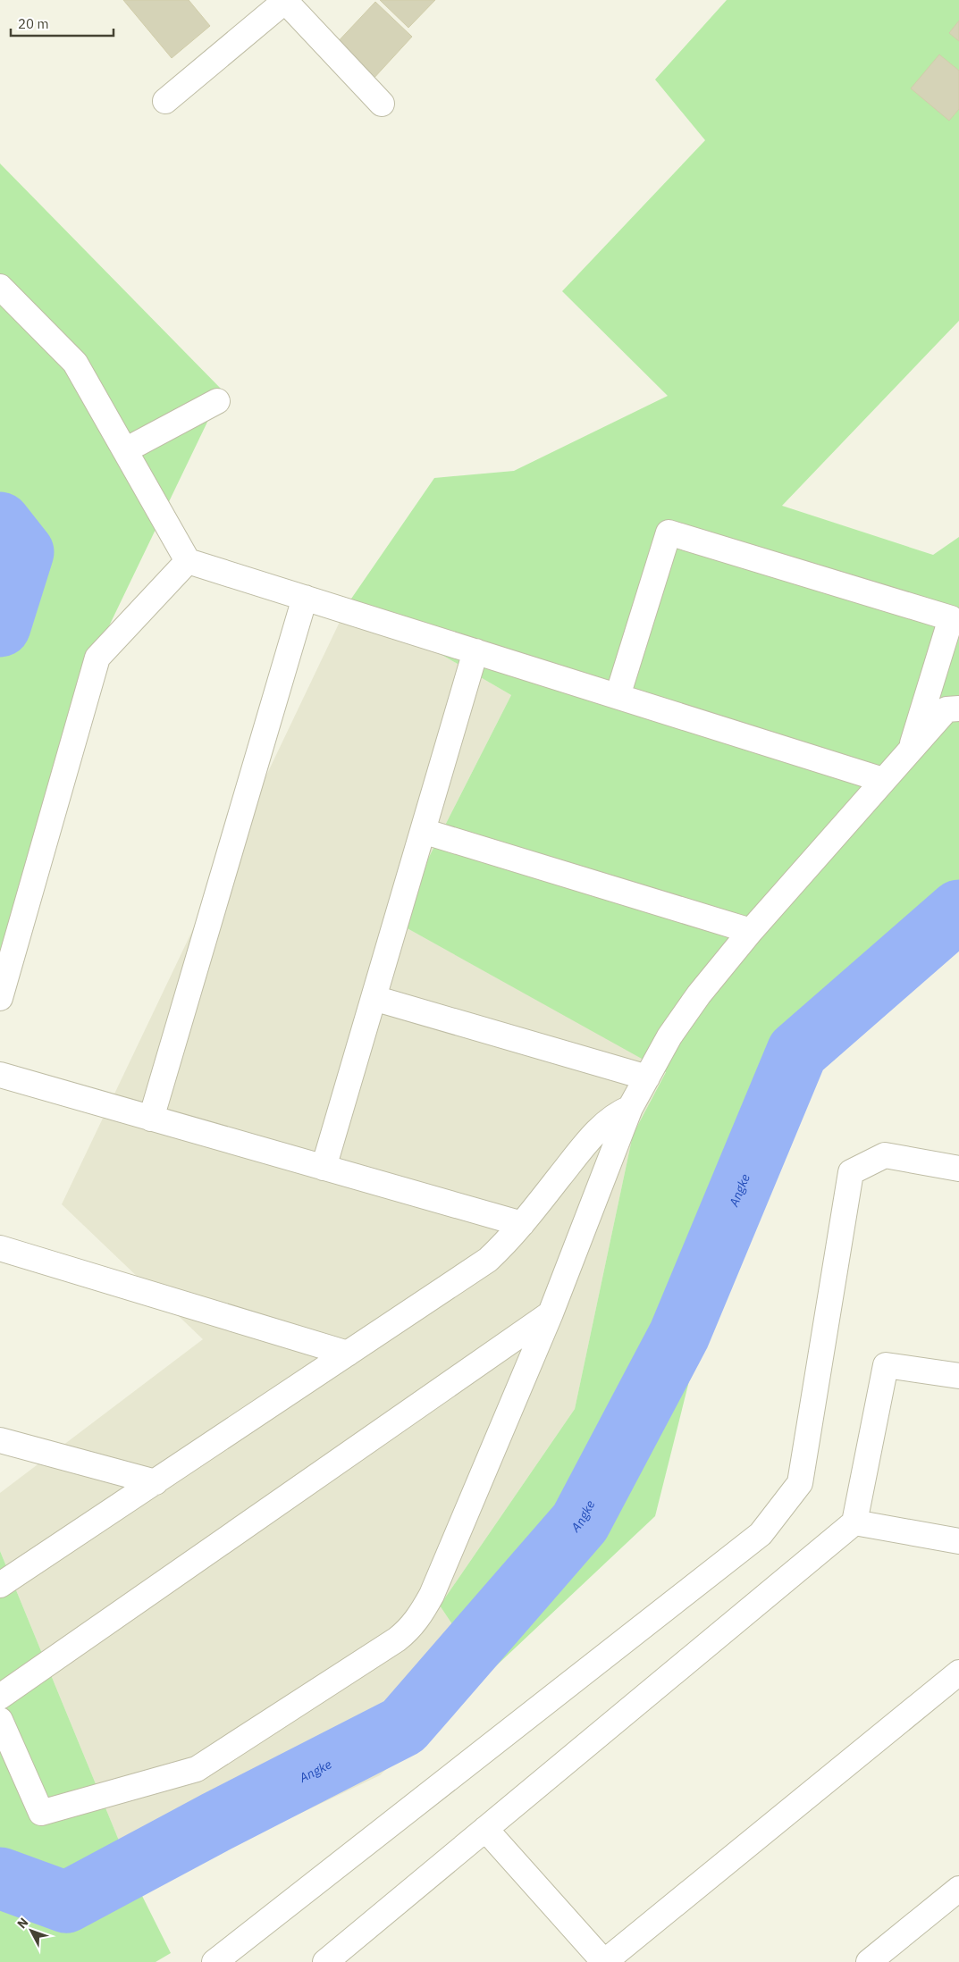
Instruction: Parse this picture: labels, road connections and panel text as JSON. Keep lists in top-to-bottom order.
{
  "water": ["Angke"],
  "scale_bar": "20 m",
  "north": "top left"
}
